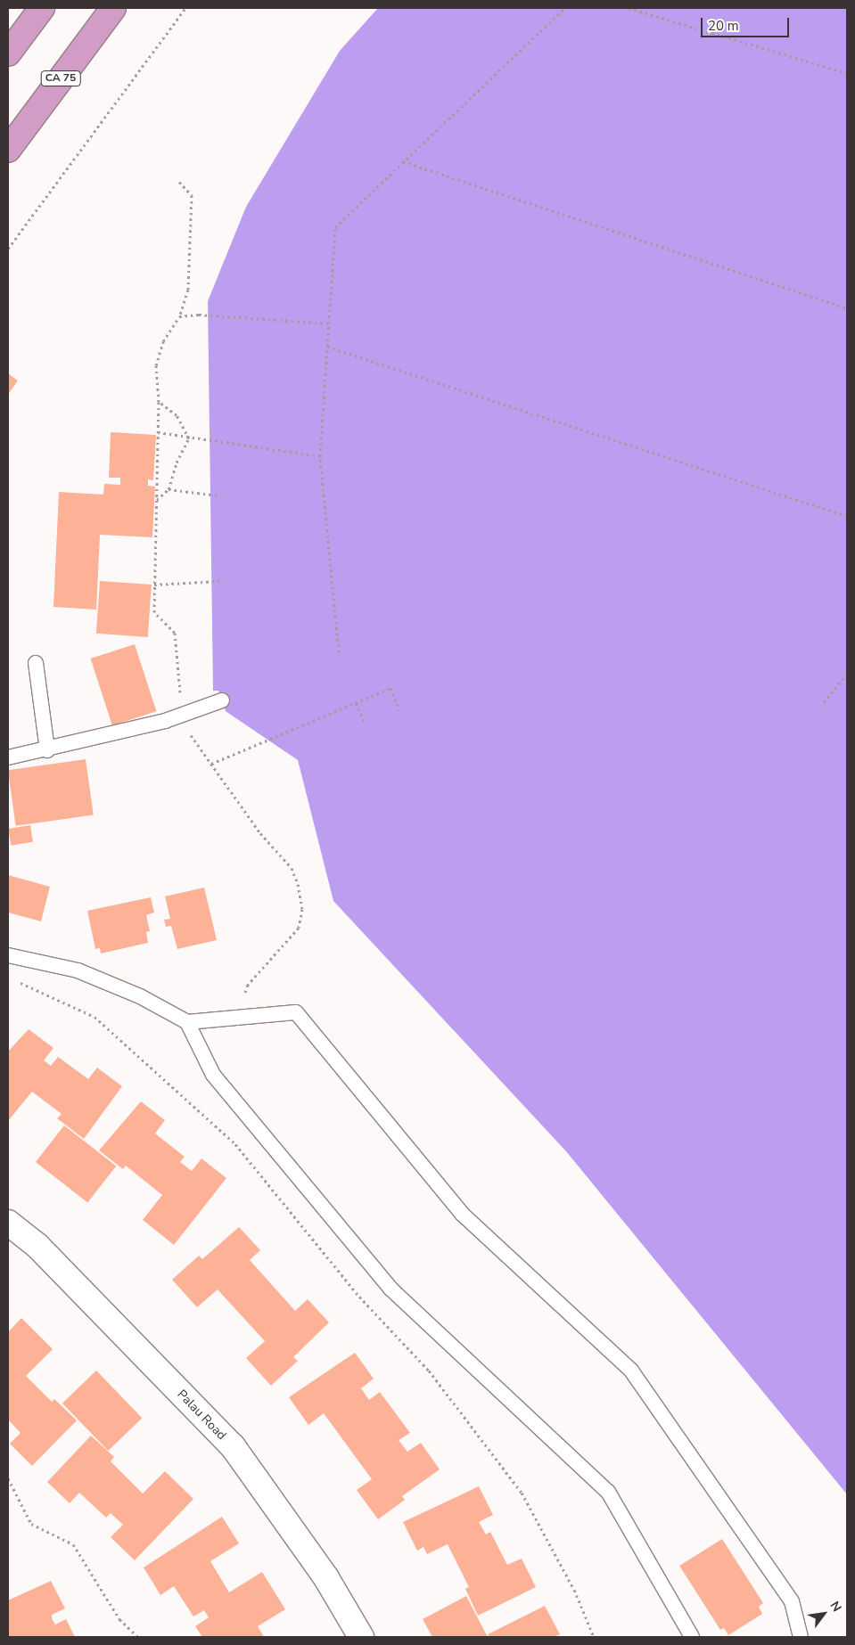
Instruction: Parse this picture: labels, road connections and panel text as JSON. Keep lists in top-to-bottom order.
{
  "streets": {
    "highway": ["CA 75"],
    "street": ["Palau Road"]
  },
  "scale_bar": "20 m",
  "north": "top right"
}
